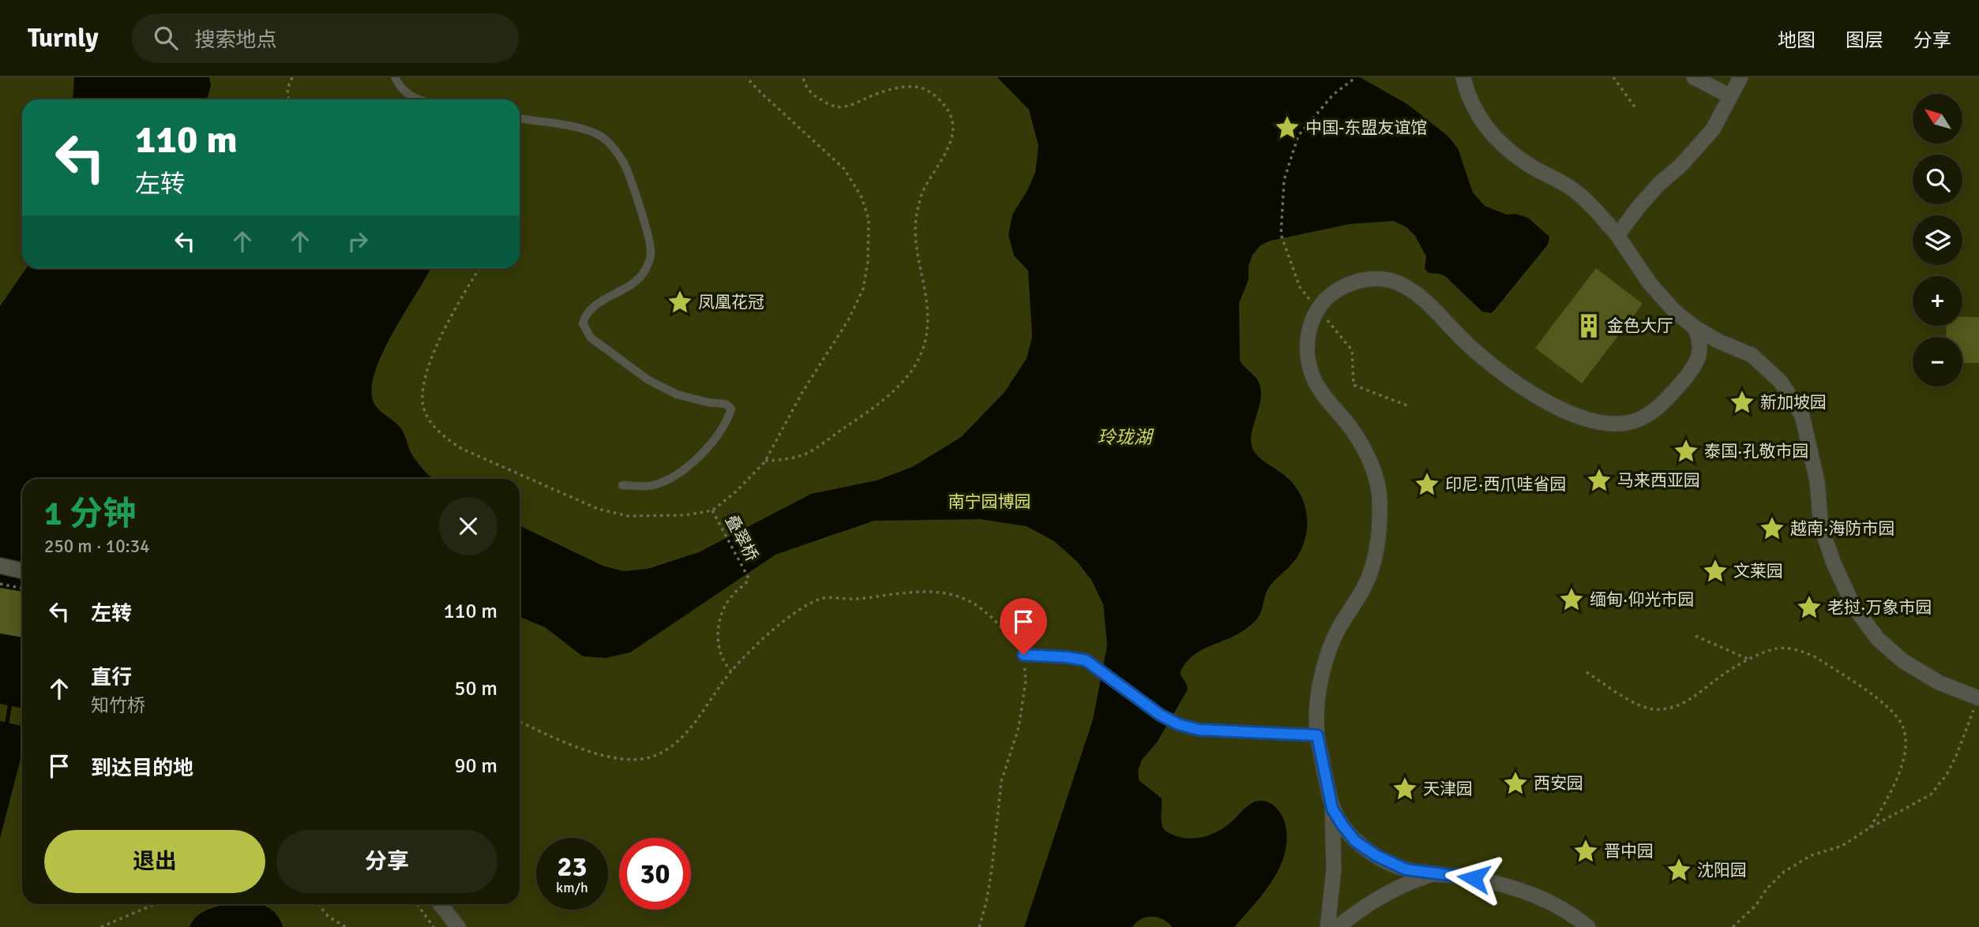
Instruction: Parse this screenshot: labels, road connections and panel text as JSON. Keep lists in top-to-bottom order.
{
  "streets": {
    "path": ["叠翠桥"]
  },
  "water": ["玲珑湖"],
  "parks": ["南宁园博园"],
  "places": {
    "place": [
      "中国-东盟友谊馆",
      "凤凰花冠",
      "新加坡园",
      "泰国·孔敬市园",
      "马来西亚园",
      "印尼·西爪哇省园",
      "越南·海防市园",
      "文莱园",
      "缅甸·仰光市园",
      "老挝·万象市园",
      "西安园",
      "天津园",
      "晋中园",
      "沈阳园"
    ],
    "building": ["金色大厅"]
  },
  "north": "top left",
  "page": {
    "header": "Turnly",
    "search": "搜索地点",
    "nav": ["地图", "图层", "分享"],
    "map_buttons": ["+", "−"],
    "turn": ["110 m", "左转"],
    "heading": ["1 分钟", "250 m · 10:34"],
    "list": [
      {
        "name": "左转",
        "value": "110 m"
      },
      {
        "name": "直行",
        "note": "知竹桥",
        "value": "50 m"
      },
      {
        "name": "到达目的地",
        "value": "90 m"
      }
    ],
    "buttons": ["退出", "分享"],
    "speed": "23 km/h",
    "limit": "30"
  }
}
